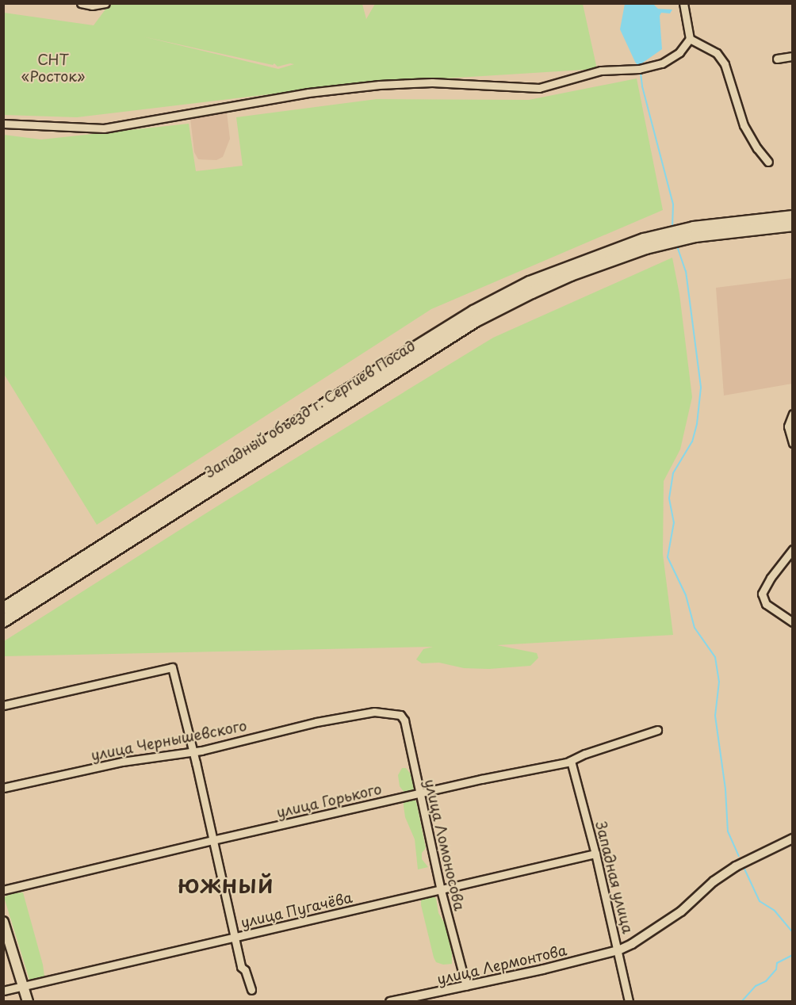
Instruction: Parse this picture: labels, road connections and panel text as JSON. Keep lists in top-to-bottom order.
{
  "streets": {
    "main road": ["Западный объезд г. Сергиев Посад"],
    "street": [
      "улица Чернышевского",
      "улица Горького",
      "улица Ломоносова",
      "Западная улица",
      "улица Пугачёва",
      "улица Лермонтова"
    ]
  },
  "crossings": [
    ["улица Чернышевского", "улица Ломоносова"],
    ["улица Горького", "улица Ломоносова"],
    ["улица Горького", "Западная улица"],
    ["улица Ломоносова", "улица Пугачёва"],
    ["улица Ломоносова", "улица Лермонтова"],
    ["Западная улица", "улица Пугачёва"],
    ["Западная улица", "улица Лермонтова"]
  ],
  "districts": ["ЮЖНЫЙ"],
  "parks": ["СНТ «Росток»"]
}
